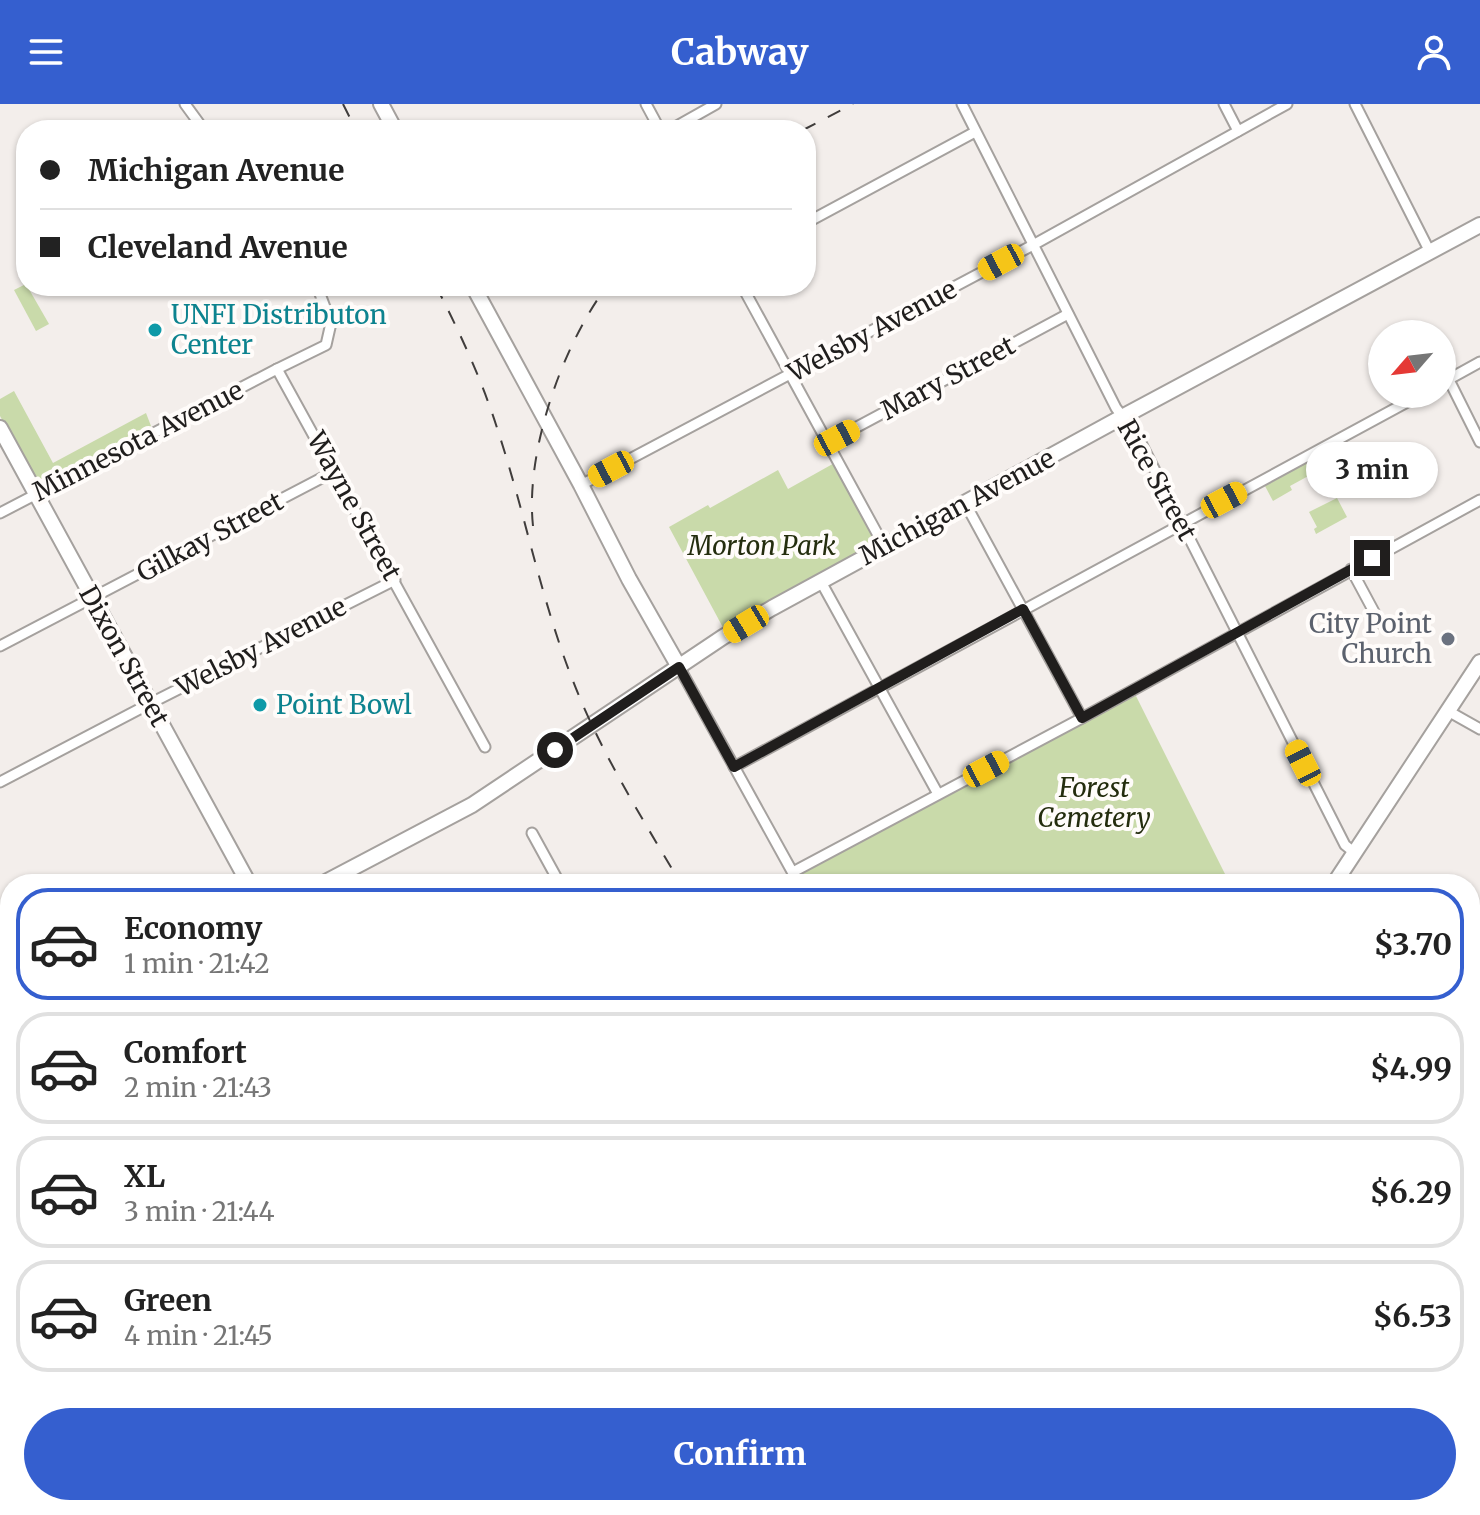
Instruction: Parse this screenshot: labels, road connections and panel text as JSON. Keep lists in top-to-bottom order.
{
  "streets": {
    "street": [
      "Welsby Avenue",
      "Mary Street",
      "Minnesota Avenue",
      "Rice Street",
      "Wayne Street",
      "Michigan Avenue",
      "Gilkay Street",
      "Dixon Street"
    ]
  },
  "crossings": [
    ["Welsby Avenue", "Rice Street"],
    ["Welsby Avenue", "Wayne Street"],
    ["Welsby Avenue", "Dixon Street"],
    ["Mary Street", "Rice Street"],
    ["Minnesota Avenue", "Wayne Street"],
    ["Minnesota Avenue", "Dixon Street"],
    ["Rice Street", "Michigan Avenue"],
    ["Wayne Street", "Gilkay Street"],
    ["Gilkay Street", "Dixon Street"]
  ],
  "parks": ["Morton Park", "Forest Cemetery"],
  "places": ["UNFI Distributon Center", "City Point Church", "Point Bowl"],
  "north": "bottom left",
  "page": {
    "header": "Cabway",
    "banner": ["Michigan Avenue", "Cleveland Avenue"],
    "bubble": "3 min",
    "list": [
      {
        "name": "Economy",
        "note": "1 min · 21:42",
        "value": "$3.70"
      },
      {
        "name": "Comfort",
        "note": "2 min · 21:43",
        "value": "$4.99"
      },
      {
        "name": "XL",
        "note": "3 min · 21:44",
        "value": "$6.29"
      },
      {
        "name": "Green",
        "note": "4 min · 21:45",
        "value": "$6.53"
      }
    ],
    "buttons": "Confirm"
  }
}
